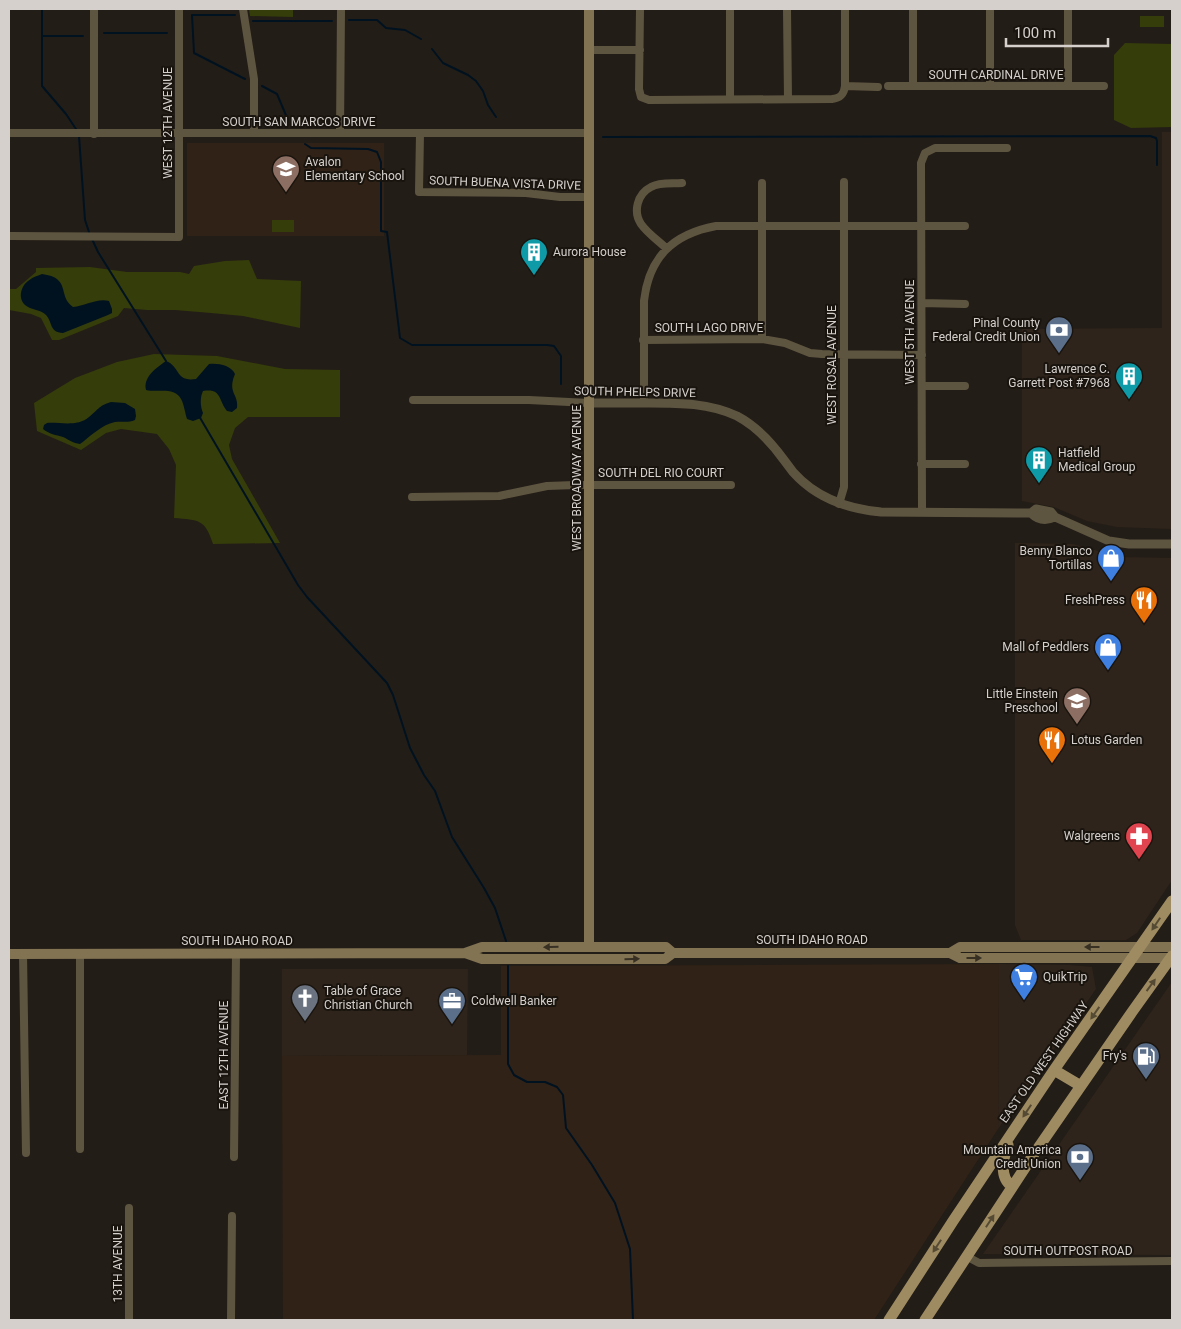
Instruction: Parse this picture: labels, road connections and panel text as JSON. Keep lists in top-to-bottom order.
{
  "streets": {
    "main road": ["WEST BROADWAY AVENUE", "SOUTH IDAHO ROAD", "EAST OLD WEST HIGHWAY"],
    "street": [
      "SOUTH CARDINAL DRIVE",
      "SOUTH SAN MARCOS DRIVE",
      "WEST 12TH AVENUE",
      "SOUTH BUENA VISTA DRIVE",
      "SOUTH LAGO DRIVE",
      "WEST 5TH AVENUE",
      "WEST ROSAL AVENUE",
      "SOUTH PHELPS DRIVE",
      "SOUTH DEL RIO COURT",
      "EAST 12TH AVENUE",
      "SOUTH OUTPOST ROAD",
      "13TH AVENUE"
    ]
  },
  "crossings": [
    ["SOUTH SAN MARCOS DRIVE", "WEST 12TH AVENUE"],
    ["SOUTH SAN MARCOS DRIVE", "SOUTH BUENA VISTA DRIVE"],
    ["SOUTH SAN MARCOS DRIVE", "WEST BROADWAY AVENUE"],
    ["SOUTH BUENA VISTA DRIVE", "WEST BROADWAY AVENUE"],
    ["SOUTH LAGO DRIVE", "WEST 5TH AVENUE"],
    ["SOUTH LAGO DRIVE", "WEST ROSAL AVENUE"],
    ["WEST 5TH AVENUE", "SOUTH PHELPS DRIVE"],
    ["WEST ROSAL AVENUE", "SOUTH PHELPS DRIVE"],
    ["SOUTH PHELPS DRIVE", "WEST BROADWAY AVENUE"],
    ["SOUTH DEL RIO COURT", "WEST BROADWAY AVENUE"],
    ["WEST BROADWAY AVENUE", "SOUTH IDAHO ROAD"],
    ["SOUTH IDAHO ROAD", "EAST 12TH AVENUE"],
    ["SOUTH IDAHO ROAD", "EAST OLD WEST HIGHWAY"]
  ],
  "places": {
    "school or university": ["Avalon Elementary School", "Little Einstein Preschool"],
    "building": ["Aurora House", "Lawrence C. Garrett Post #7968", "Hatfield Medical Group"],
    "bank": ["Pinal County Federal Credit Union", "Mountain America Credit Union"],
    "shop": ["Benny Blanco Tortillas", "Mall of Peddlers"],
    "restaurant": ["FreshPress", "Lotus Garden"],
    "pharmacy": ["Walgreens"],
    "supermarket": ["QuikTrip"],
    "church": ["Table of Grace Christian Church"],
    "office": ["Coldwell Banker"],
    "fuel station": ["Fry's"]
  },
  "scale_bar": "100 m"
}
